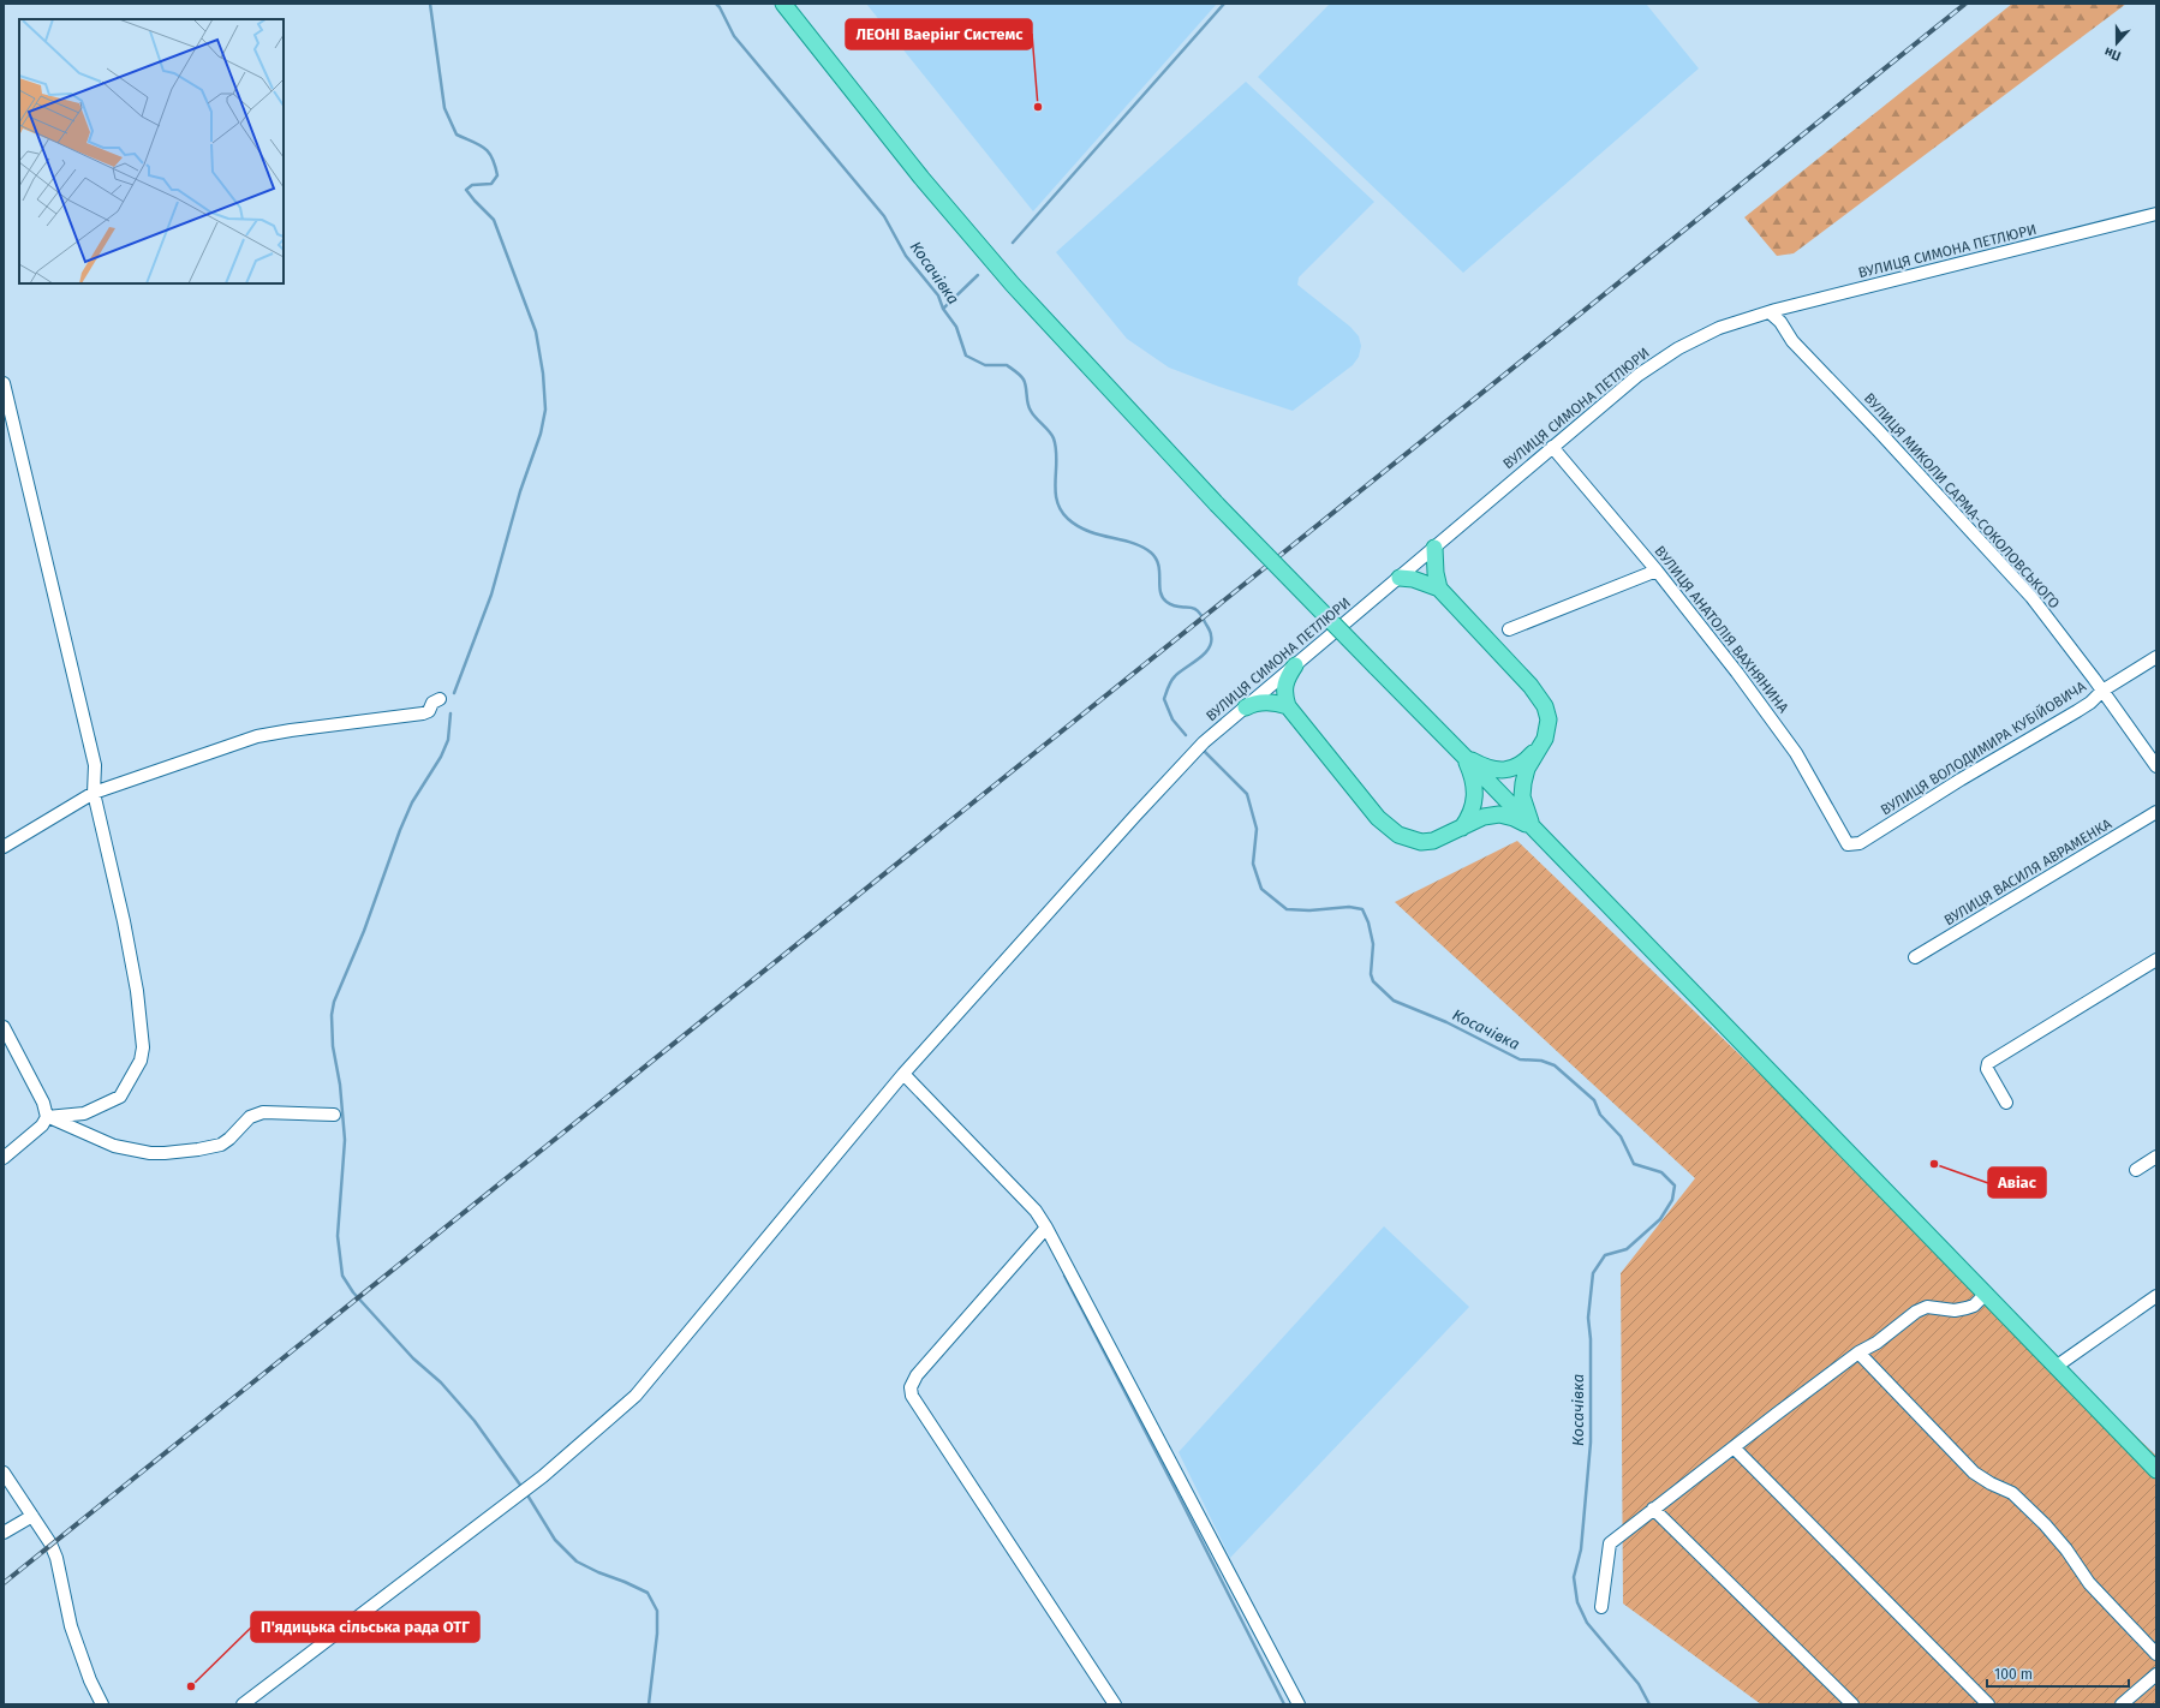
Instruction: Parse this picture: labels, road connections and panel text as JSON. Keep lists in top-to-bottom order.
{
  "streets": {
    "street": [
      "ВУЛИЦЯ СИМОНА ПЕТЛЮРИ",
      "ВУЛИЦЯ МИКОЛИ САРМА-СОКОЛОВСЬКОГО",
      "ВУЛИЦЯ АНАТОЛІЯ ВАХНЯНИНА",
      "ВУЛИЦЯ ВОЛОДИМИРА КУБІЙОВИЧА",
      "ВУЛИЦЯ ВАСИЛЯ АВРАМЕНКА"
    ]
  },
  "crossings": [
    ["ВУЛИЦЯ СИМОНА ПЕТЛЮРИ", "ВУЛИЦЯ МИКОЛИ САРМА-СОКОЛОВСЬКОГО"],
    ["ВУЛИЦЯ СИМОНА ПЕТЛЮРИ", "ВУЛИЦЯ АНАТОЛІЯ ВАХНЯНИНА"],
    ["ВУЛИЦЯ МИКОЛИ САРМА-СОКОЛОВСЬКОГО", "ВУЛИЦЯ ВОЛОДИМИРА КУБІЙОВИЧА"],
    ["ВУЛИЦЯ АНАТОЛІЯ ВАХНЯНИНА", "ВУЛИЦЯ ВОЛОДИМИРА КУБІЙОВИЧА"]
  ],
  "water": ["Косачівка"],
  "places": ["ЛЕОНІ Ваерінг Системс", "Авіас", "П'ядицька сільська рада ОТГ"],
  "scale_bar": "100 m",
  "north": "bottom"
}
